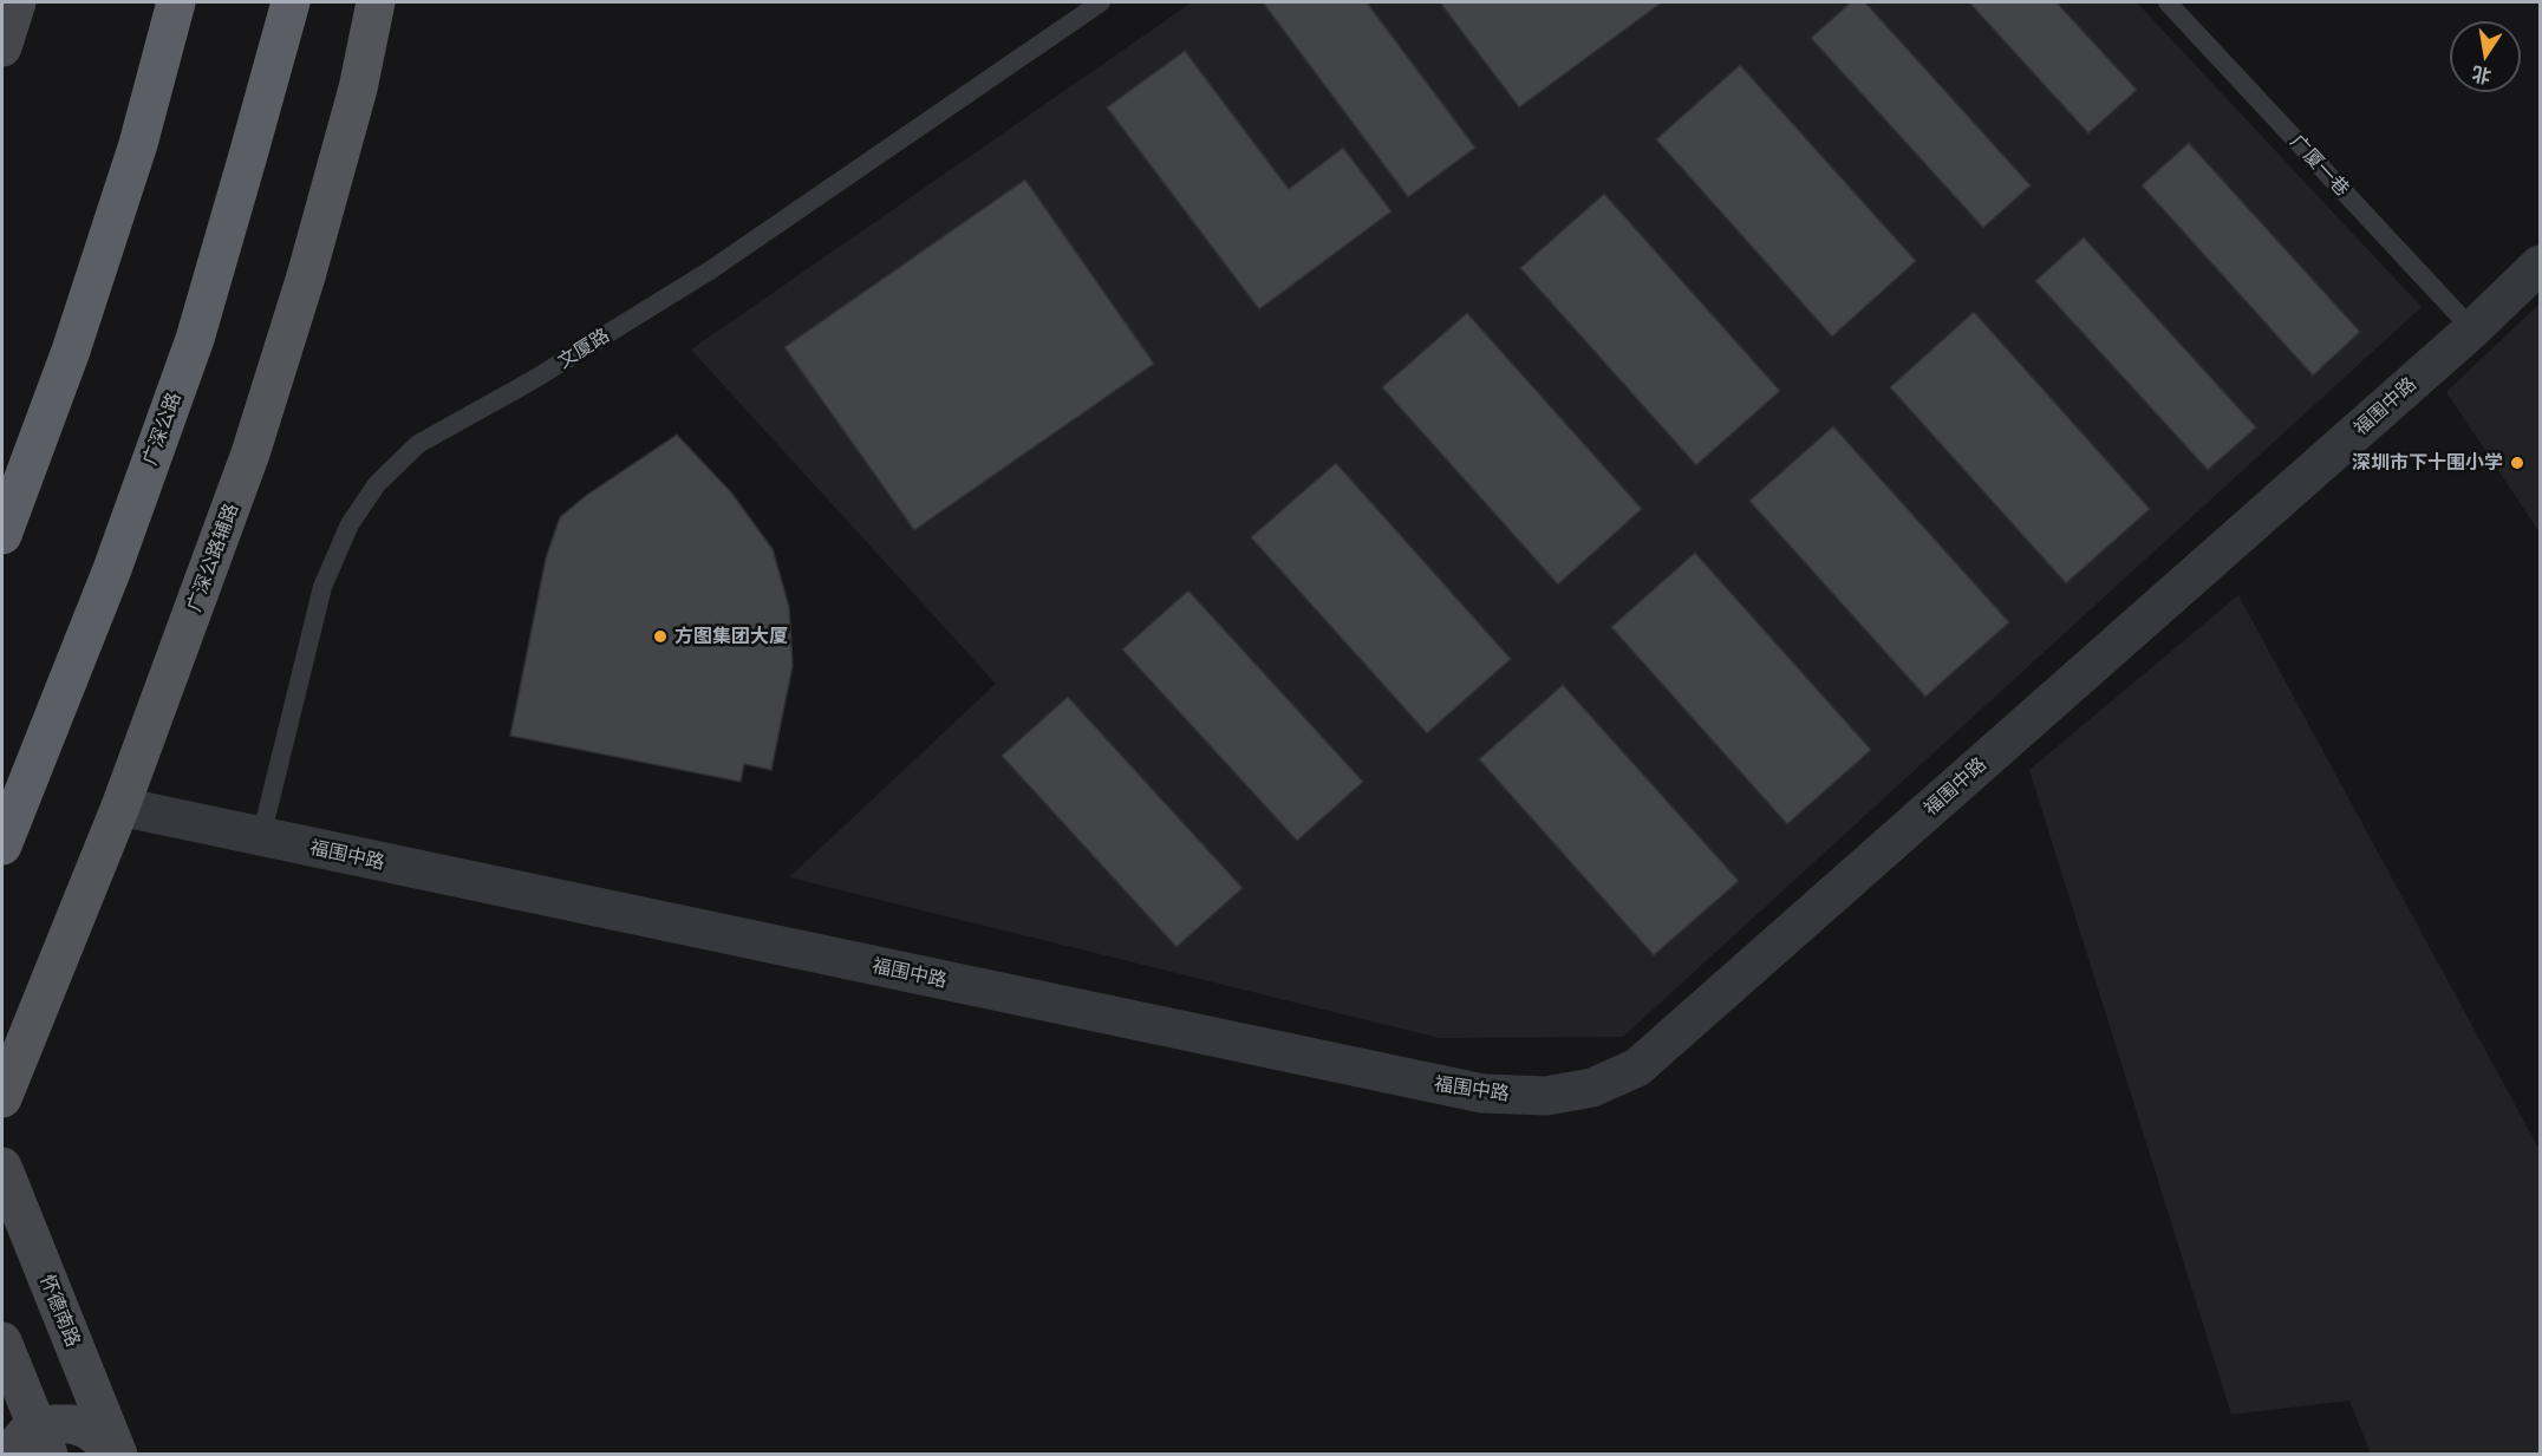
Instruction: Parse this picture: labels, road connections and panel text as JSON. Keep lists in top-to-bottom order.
{
  "streets": {
    "highway": ["广深公路"],
    "main road": ["广深公路辅路", "怀德南路"],
    "street": ["福围中路"],
    "lane": ["广厦一巷", "文厦路"]
  },
  "crossings": [
    ["广厦一巷", "福围中路"],
    ["文厦路", "福围中路"],
    ["福围中路", "广深公路辅路"]
  ],
  "places": ["深圳市下十围小学", "方图集团大厦"],
  "north": "bottom"
}
